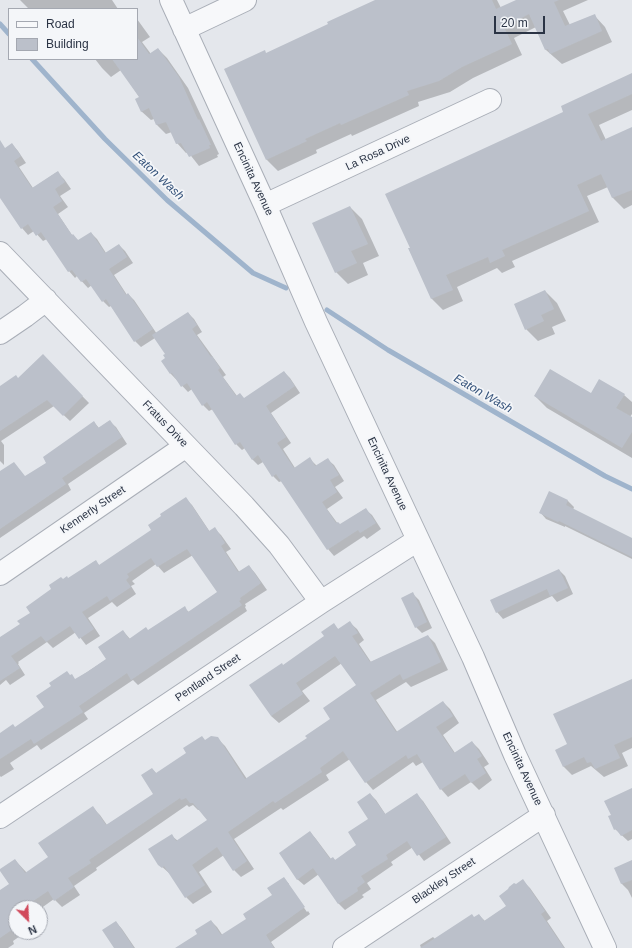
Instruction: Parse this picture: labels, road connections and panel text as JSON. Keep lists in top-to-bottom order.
{
  "streets": {
    "street": [
      "La Rosa Drive",
      "Encinita Avenue",
      "Fratus Drive",
      "Kennerly Street",
      "Pentland Street",
      "Blackley Street"
    ]
  },
  "crossings": [
    ["La Rosa Drive", "Encinita Avenue"],
    ["Encinita Avenue", "Pentland Street"],
    ["Encinita Avenue", "Blackley Street"],
    ["Fratus Drive", "Kennerly Street"],
    ["Fratus Drive", "Pentland Street"]
  ],
  "water": ["Eaton Wash"],
  "legend": ["Road", "Building"],
  "scale_bar": "20 m",
  "north": "bottom right"
}
